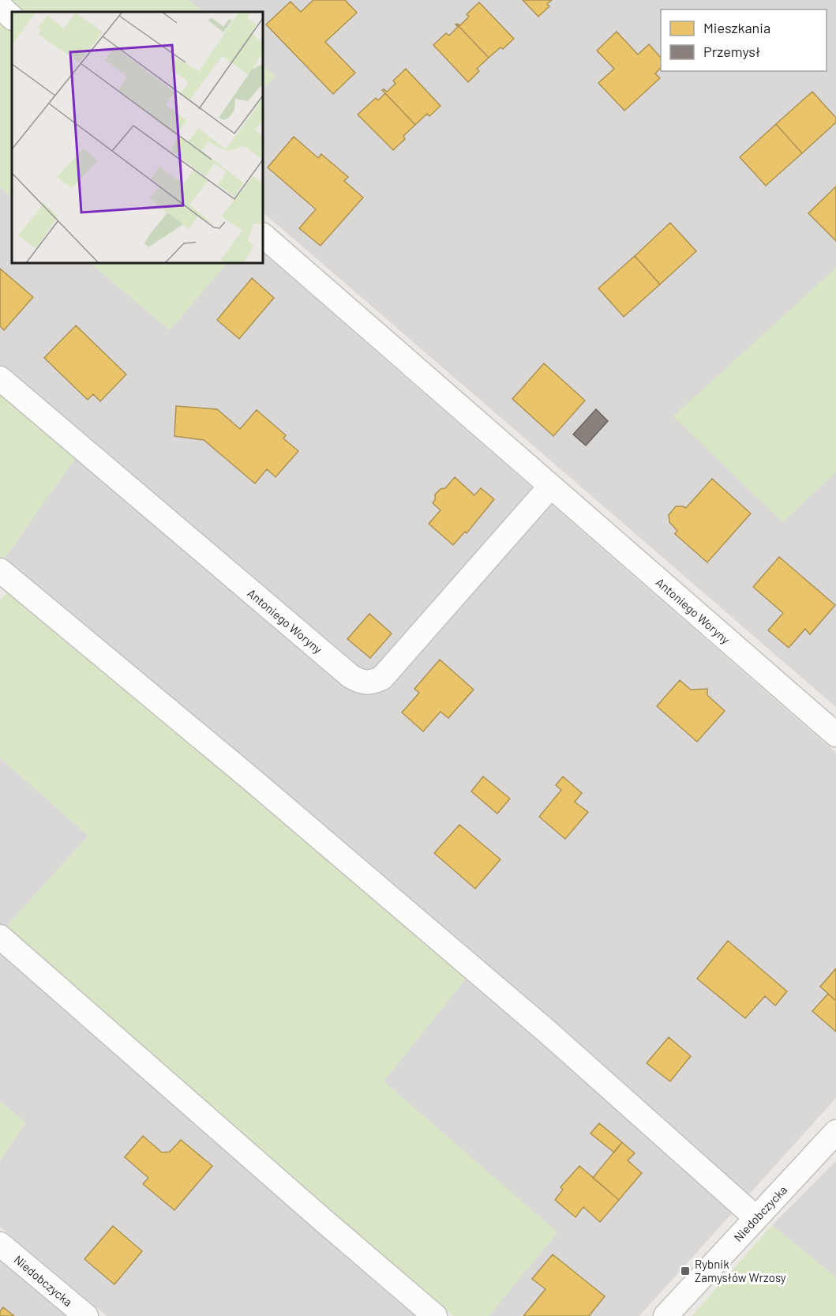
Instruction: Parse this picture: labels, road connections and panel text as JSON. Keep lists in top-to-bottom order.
{
  "streets": {
    "street": ["Antoniego Woryny", "Niedobczycka"]
  },
  "places": {
    "transit": ["Rybnik Zamysłów Wrzosy"]
  },
  "legend": ["Mieszkania", "Przemysł"]
}
